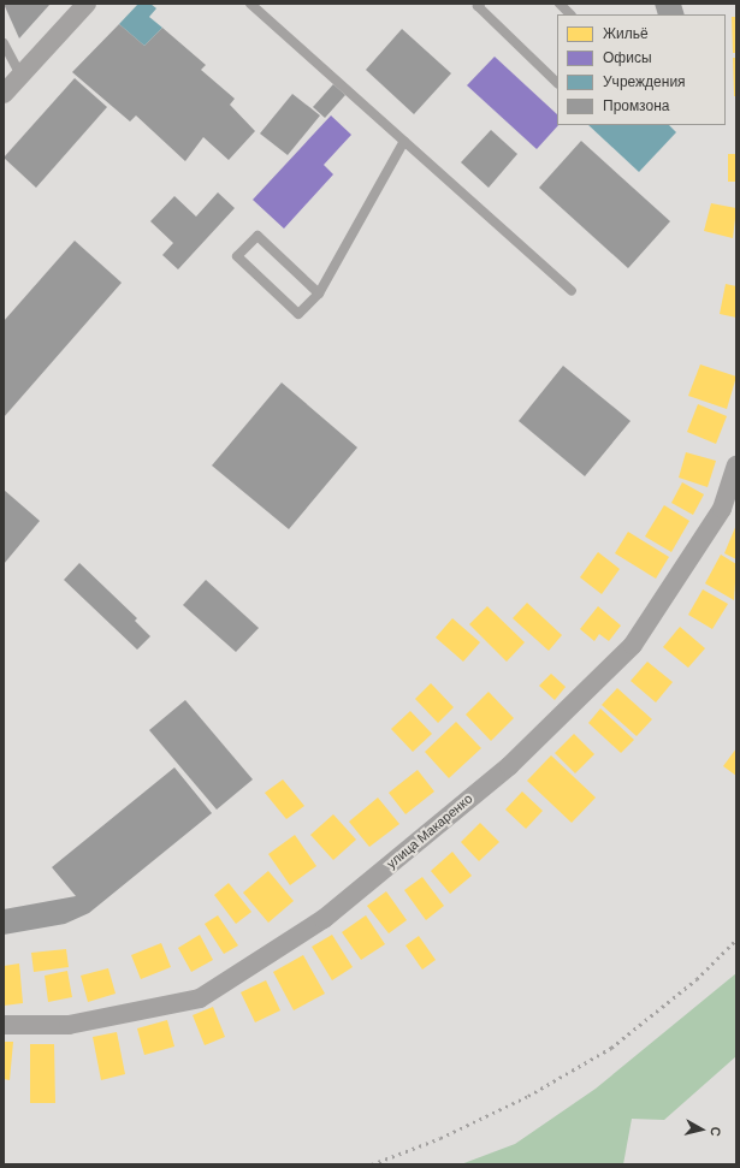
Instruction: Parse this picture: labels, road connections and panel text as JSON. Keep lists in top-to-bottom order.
{
  "streets": {
    "street": ["улица Макаренко"]
  },
  "legend": [
    "Жильё",
    "Офисы",
    "Учреждения",
    "Промзона"
  ],
  "north": "right"
}
